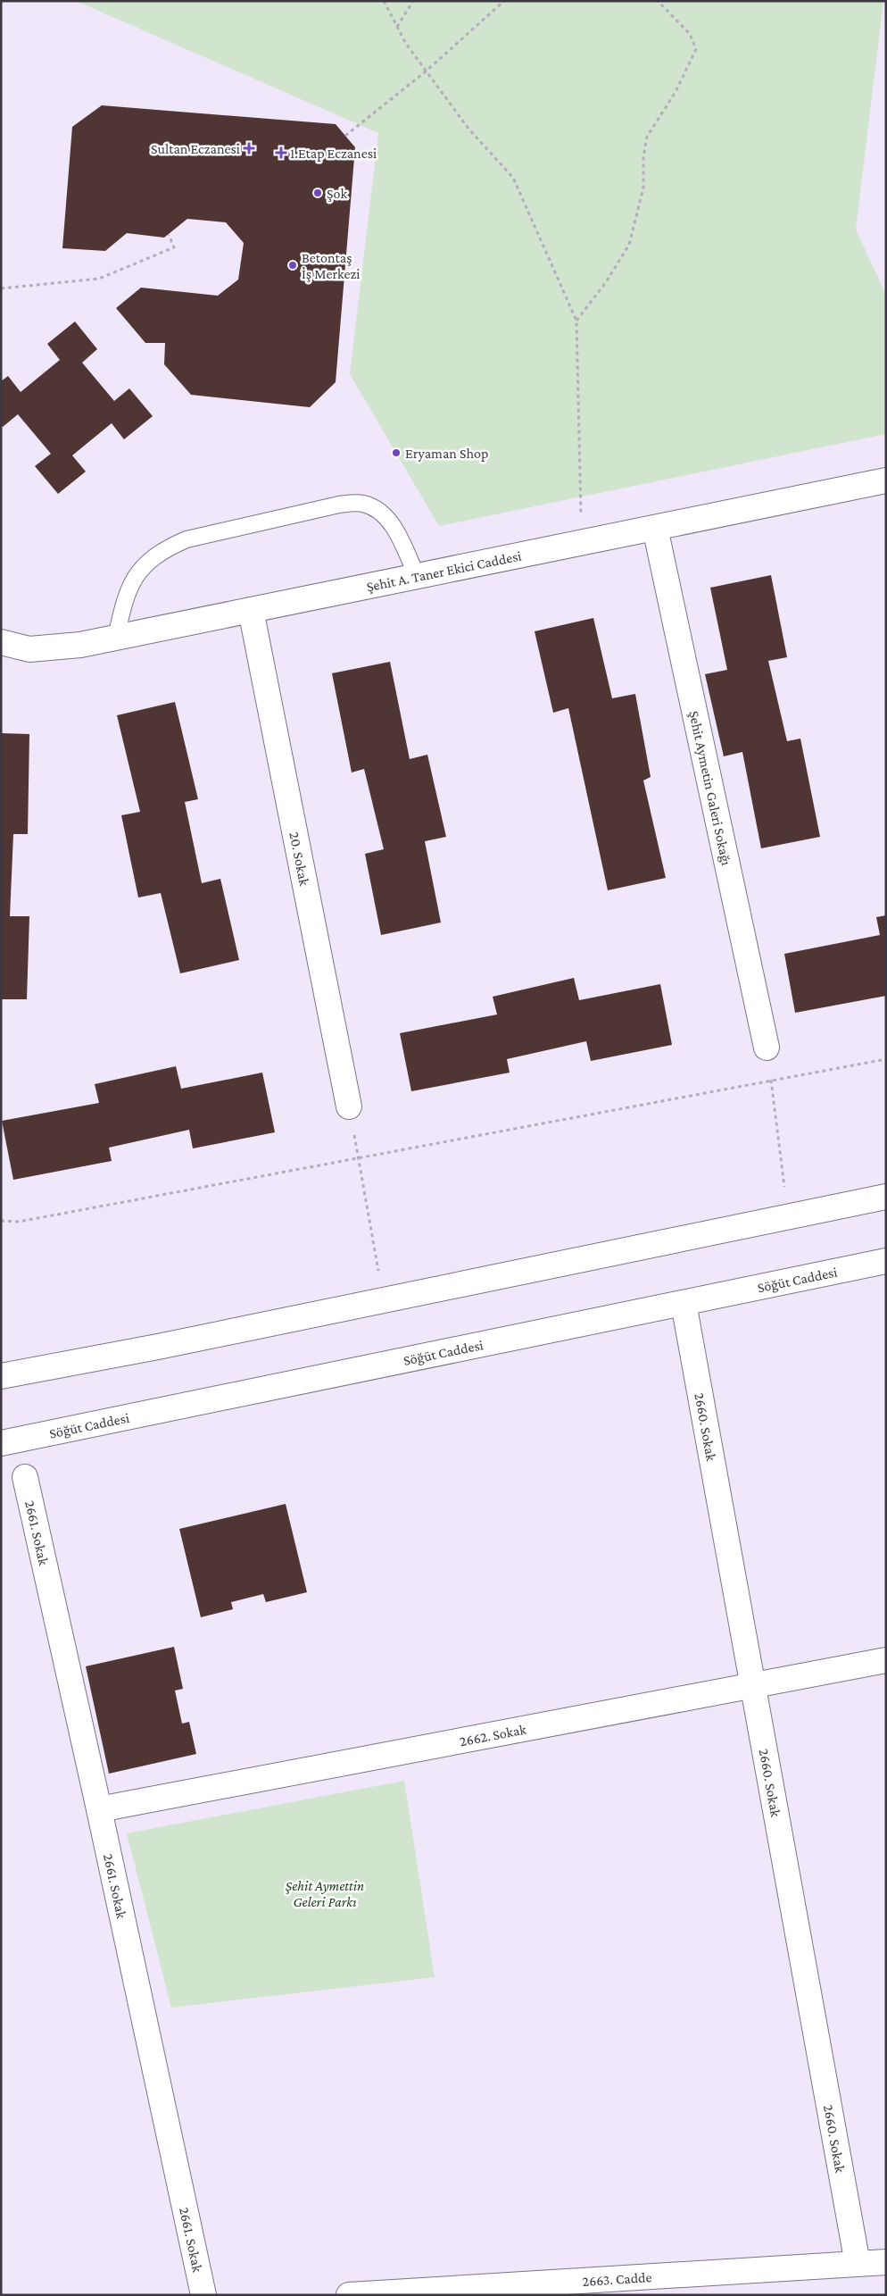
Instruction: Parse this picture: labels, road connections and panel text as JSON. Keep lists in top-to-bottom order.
{
  "streets": {
    "street": [
      "Şehit A. Taner Ekici Caddesi",
      "Şehit Aymetin Galeri Sokağı",
      "20. Sokak",
      "Söğüt Caddesi",
      "2660. Sokak",
      "2661. Sokak",
      "2662. Sokak",
      "2663. Cadde"
    ]
  },
  "crossings": [
    ["Şehit A. Taner Ekici Caddesi", "Şehit Aymetin Galeri Sokağı"],
    ["Şehit A. Taner Ekici Caddesi", "20. Sokak"],
    ["Söğüt Caddesi", "2660. Sokak"],
    ["2660. Sokak", "2662. Sokak"],
    ["2660. Sokak", "2663. Cadde"],
    ["2661. Sokak", "2662. Sokak"]
  ],
  "parks": ["Şehit Aymettin Geleri Parkı"],
  "places": {
    "health": ["Sultan Eczanesi", "1.Etap Eczanesi"],
    "other": ["Şok", "Betontaş İş Merkezi", "Eryaman Shop"]
  }
}
